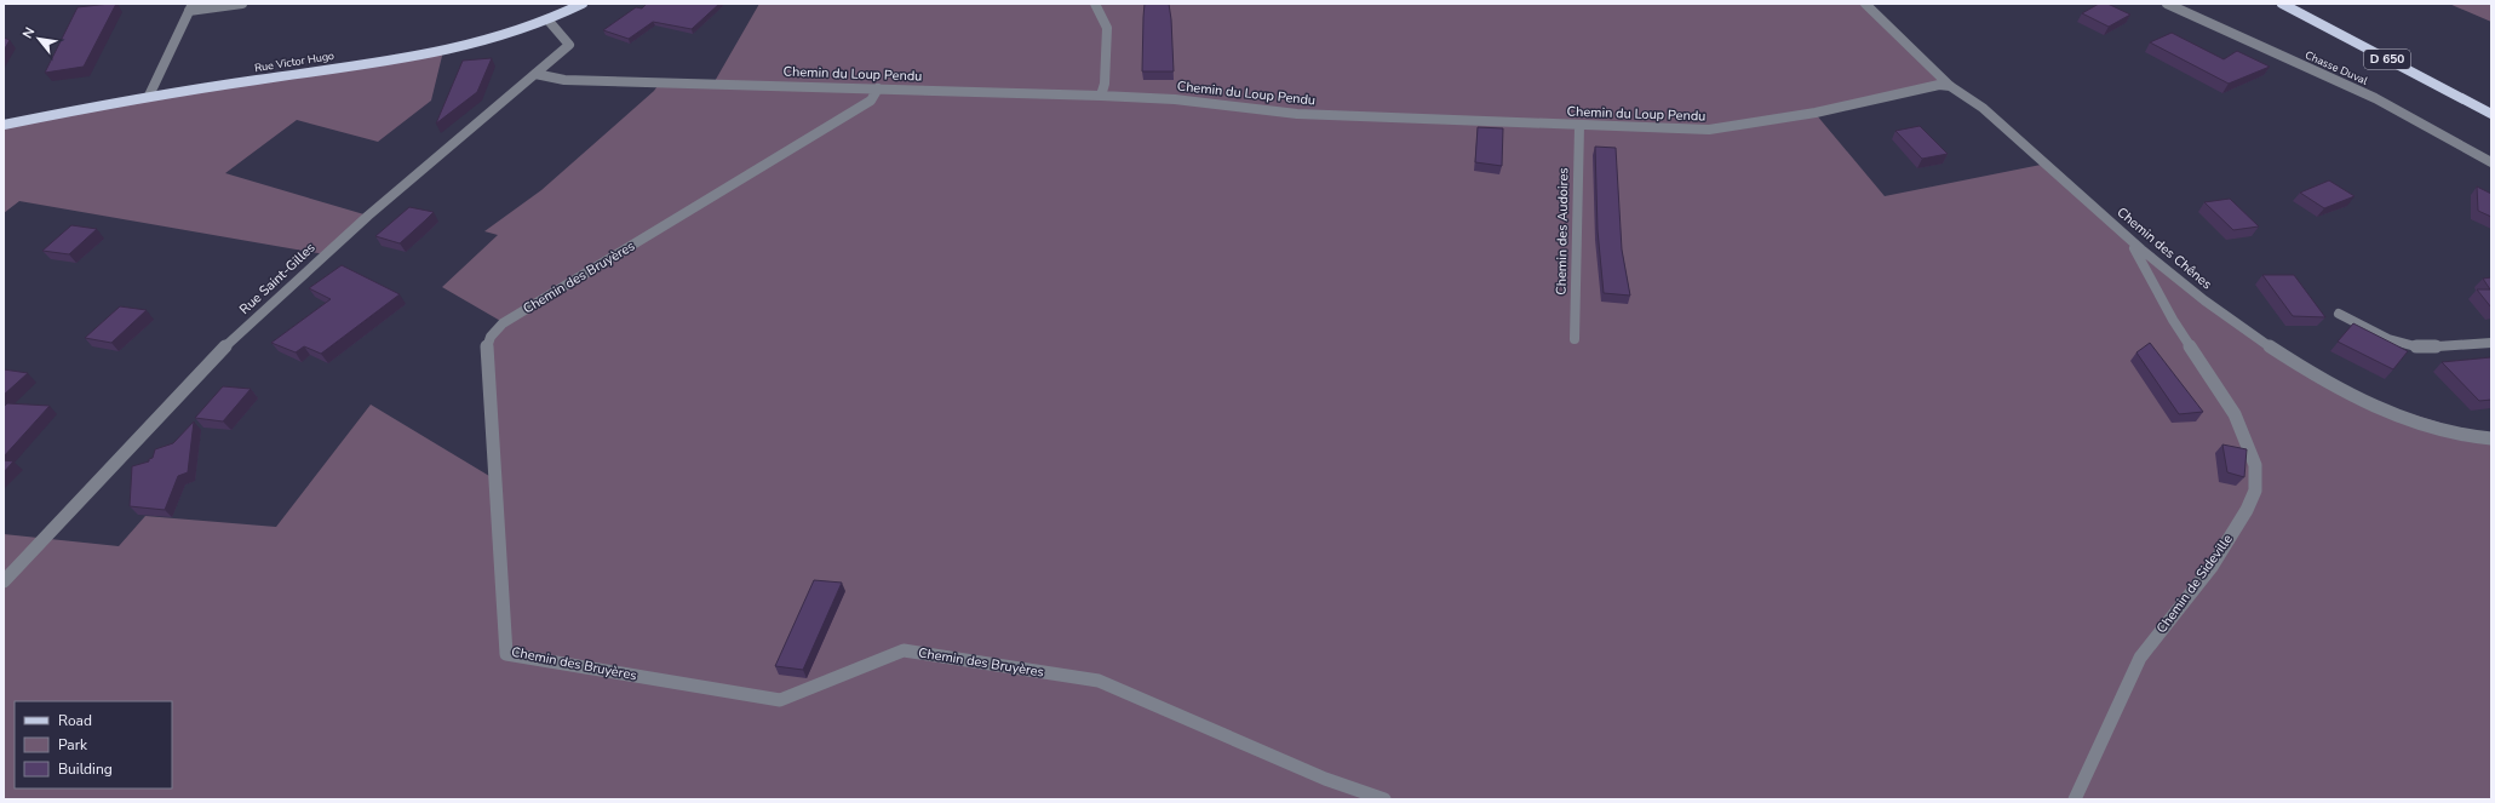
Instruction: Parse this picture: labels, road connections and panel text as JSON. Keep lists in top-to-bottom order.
{
  "streets": {
    "main road": ["D 650", "Rue Victor Hugo"],
    "street": [
      "Chasse Duval",
      "Chemin du Loup Pendu",
      "Chemin des Audoires",
      "Chemin des Chênes",
      "Chemin des Bruyères",
      "Rue Saint-Gilles",
      "Chemin de Sideville"
    ]
  },
  "crossings": [
    ["Rue Victor Hugo", "Rue Saint-Gilles"],
    ["Chemin du Loup Pendu", "Chemin des Audoires"],
    ["Chemin du Loup Pendu", "Chemin des Chênes"],
    ["Chemin du Loup Pendu", "Chemin des Bruyères"],
    ["Chemin du Loup Pendu", "Rue Saint-Gilles"],
    ["Chemin des Chênes", "Chemin de Sideville"]
  ],
  "legend": ["Road", "Park", "Building"],
  "north": "top left"
}
